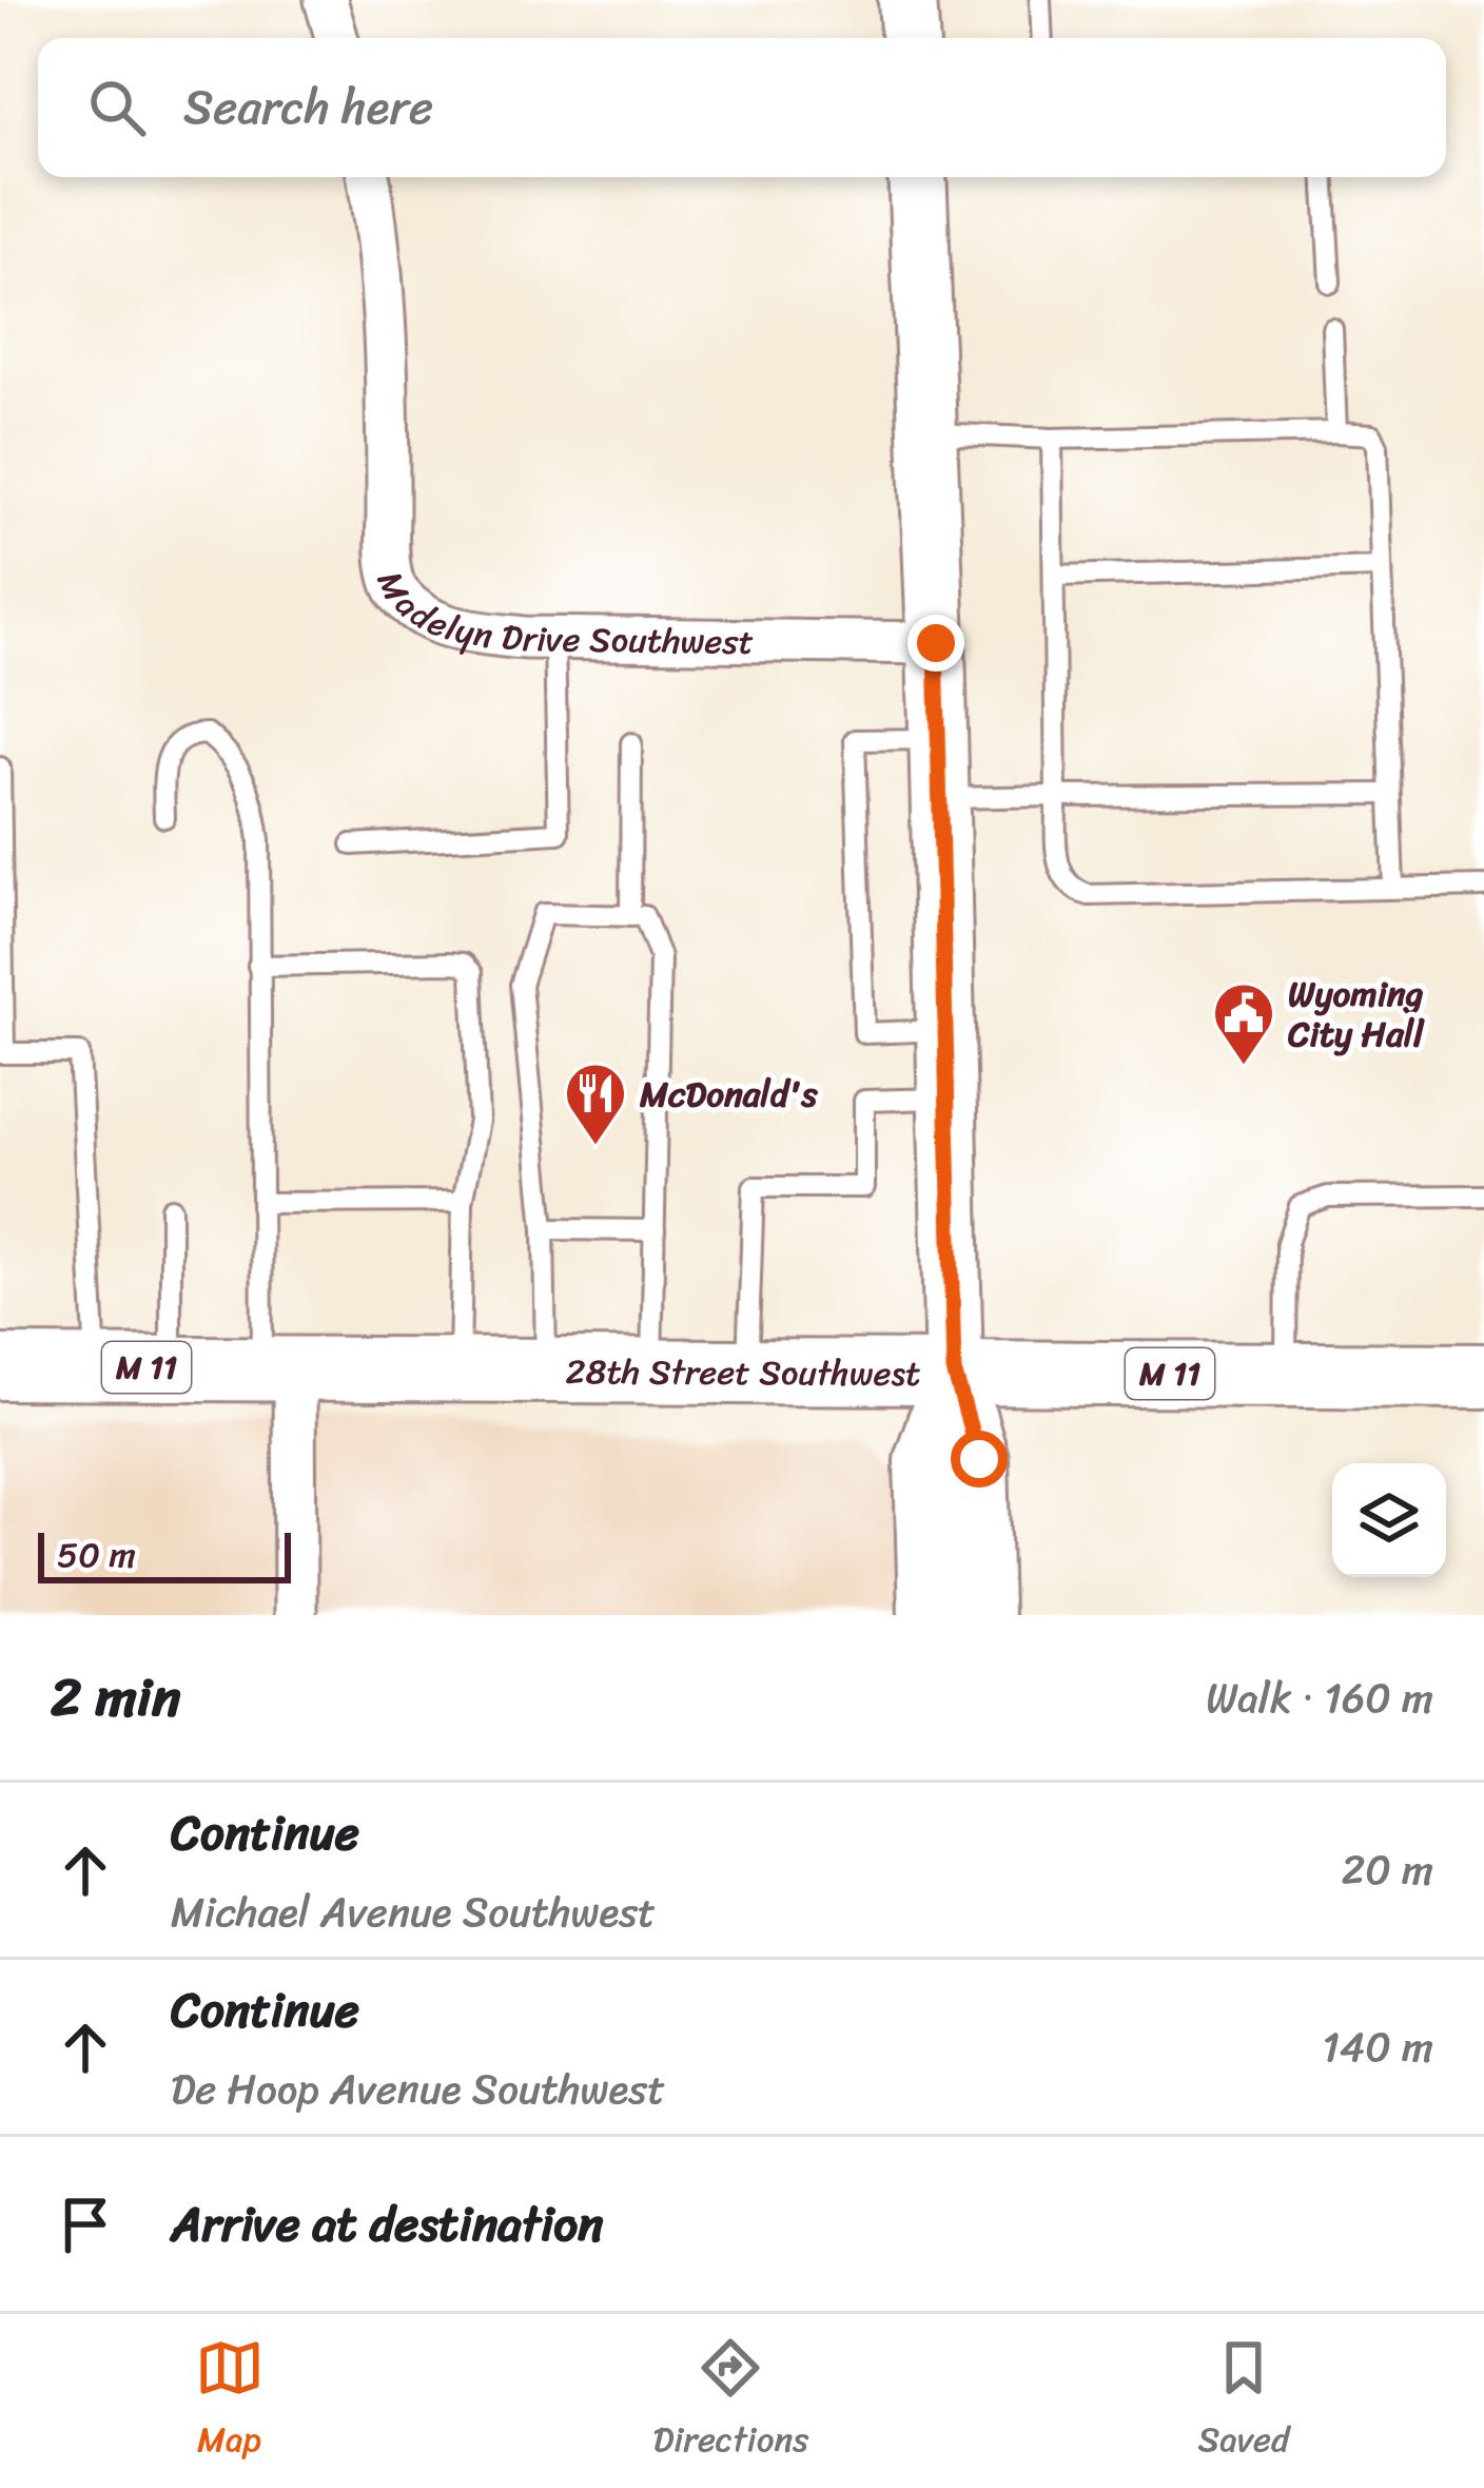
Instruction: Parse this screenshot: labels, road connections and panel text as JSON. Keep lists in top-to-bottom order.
{
  "streets": {
    "main road": ["M 11", "28th Street Southwest"],
    "street": ["Madelyn Drive Southwest"]
  },
  "places": {
    "public building": ["Wyoming City Hall"],
    "restaurant": ["McDonald's"]
  },
  "scale_bar": "50 m",
  "page": {
    "search": "Search here",
    "scale": "50 m",
    "heading": ["2 min", "Walk · 160 m"],
    "list": [
      ["Continue", "Michael Avenue Southwest", "20 m"],
      ["Continue", "De Hoop Avenue Southwest", "140 m"],
      "Arrive at destination"
    ],
    "nav": ["Map", "Directions", "Saved"]
  }
}
